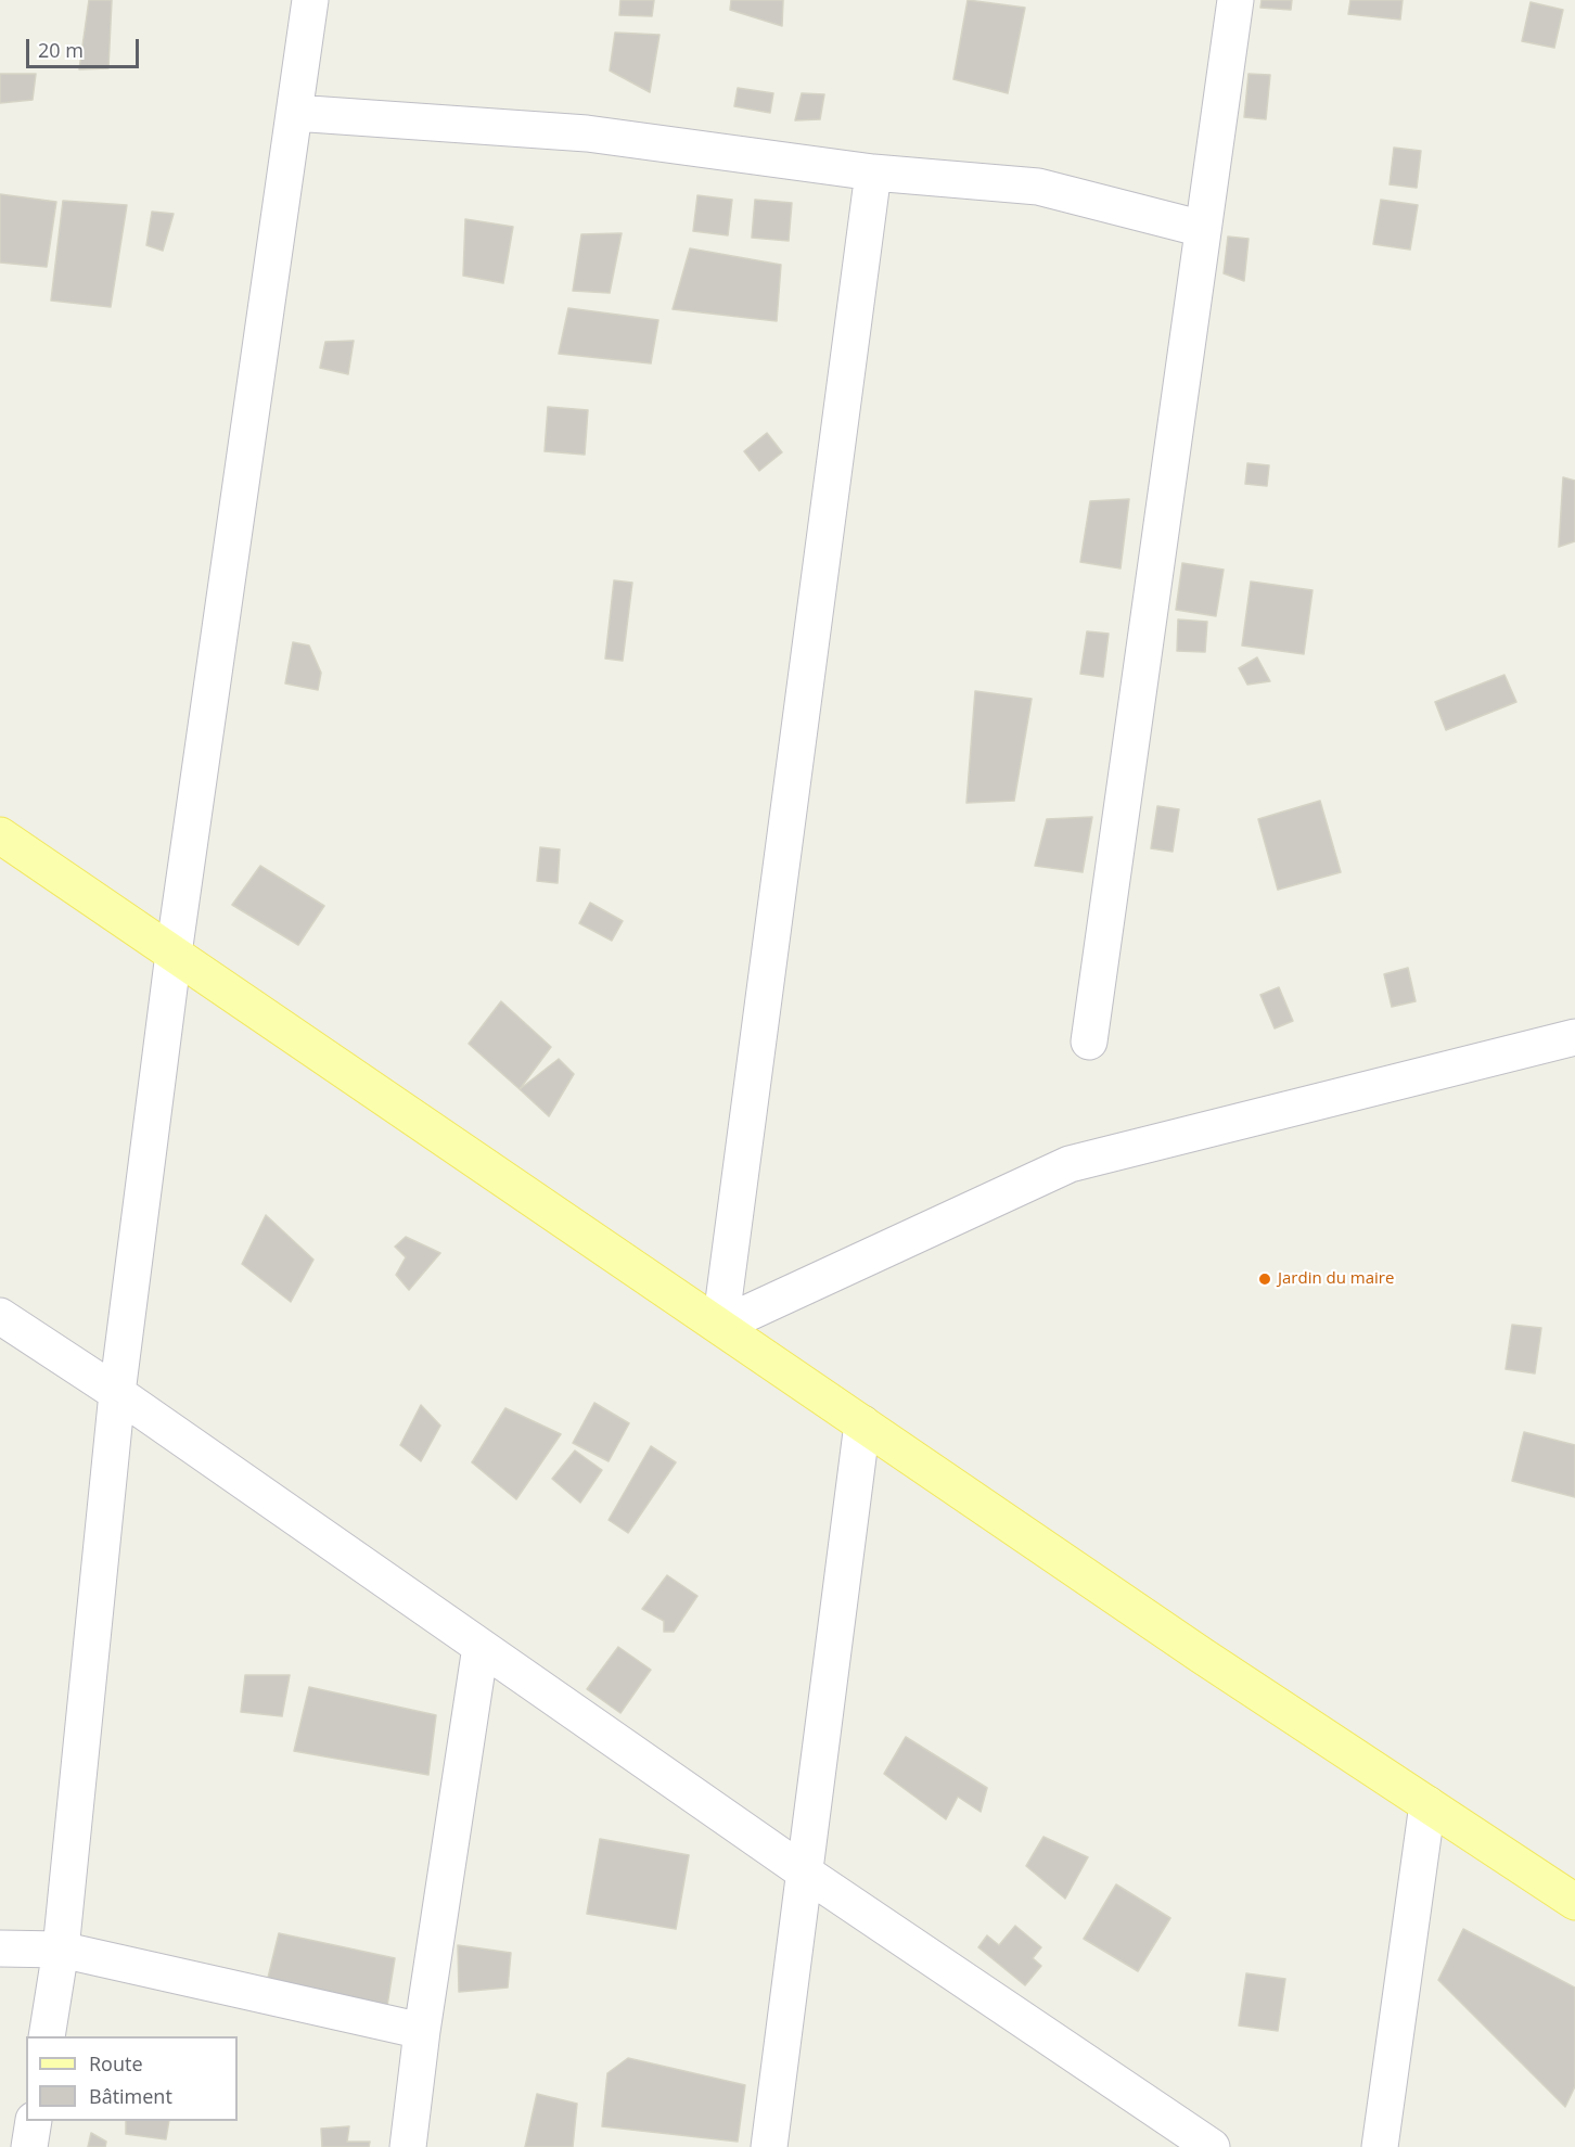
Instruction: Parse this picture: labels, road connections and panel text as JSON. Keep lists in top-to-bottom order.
{
  "places": ["Jardin du maire"],
  "legend": ["Route", "Bâtiment"],
  "scale_bar": "20 m"
}
